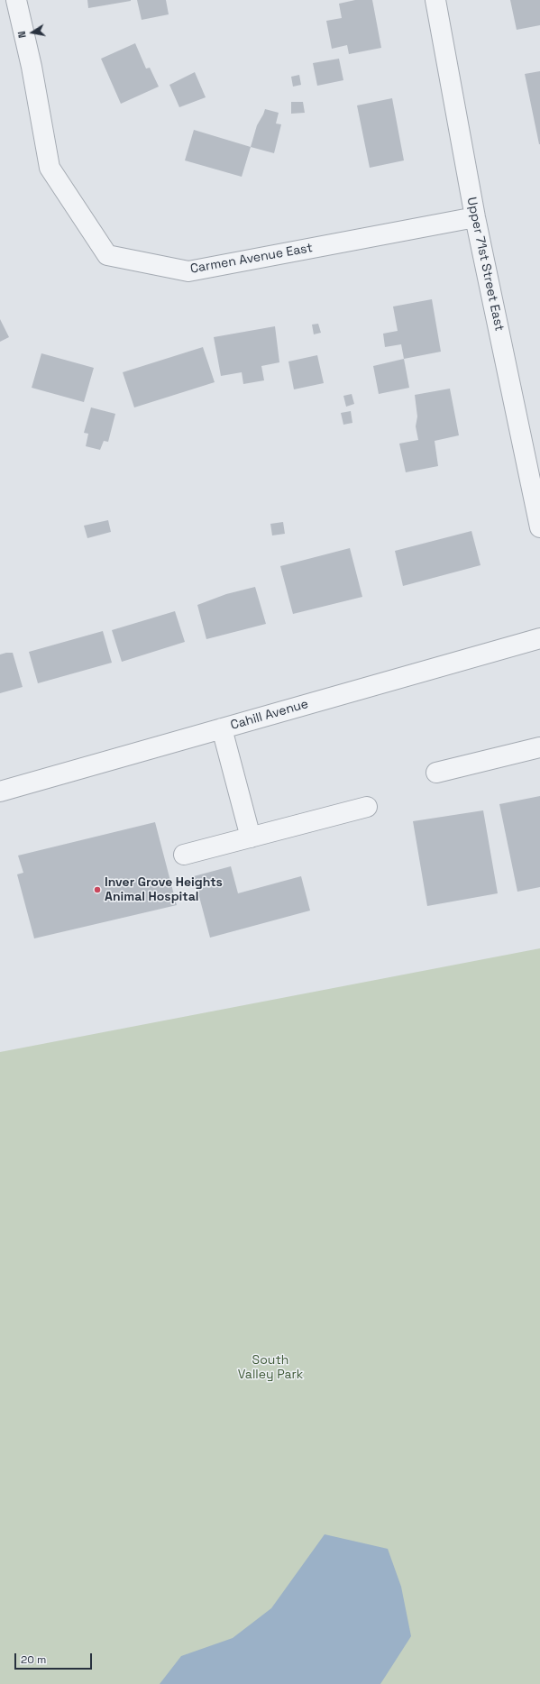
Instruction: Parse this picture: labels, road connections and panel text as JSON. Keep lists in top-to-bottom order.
{
  "streets": {
    "street": ["Carmen Avenue East", "Upper 71st Street East", "Cahill Avenue"]
  },
  "crossings": [
    ["Carmen Avenue East", "Upper 71st Street East"]
  ],
  "parks": ["South Valley Park"],
  "places": ["Inver Grove Heights Animal Hospital"],
  "scale_bar": "20 m",
  "north": "left"
}
